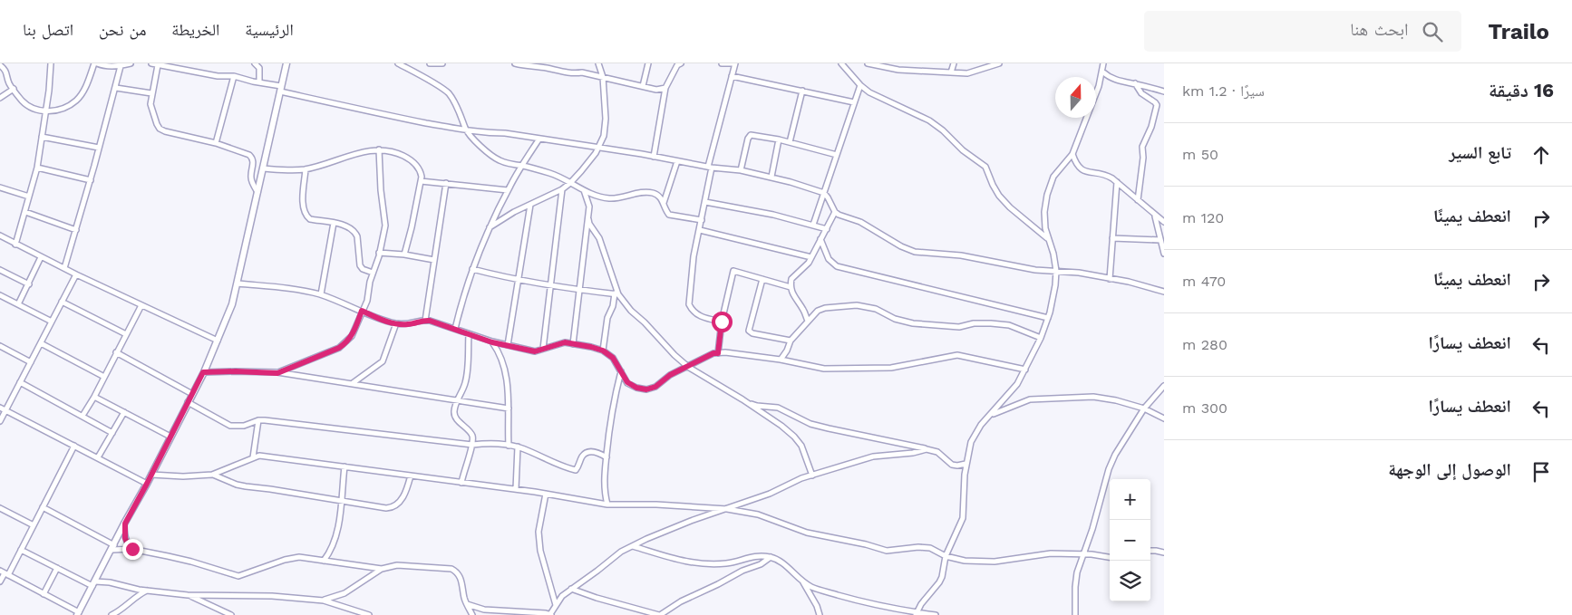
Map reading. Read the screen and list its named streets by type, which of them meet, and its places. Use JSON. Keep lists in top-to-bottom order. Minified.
{"north":"top","page":{"header":"Trailo","search":"ابحث هنا","nav":["الرئيسية","الخريطة","من نحن","اتصل بنا"],"heading":["16 دقيقة","سيرًا · 1.2 km"],"list":[["تابع السير","50 m"],["انعطف يمينًا","120 m"],["انعطف يمينًا","470 m"],["انعطف يسارًا","280 m"],["انعطف يسارًا","300 m"],"الوصول إلى الوجهة"],"map_buttons":["+","−"]}}
